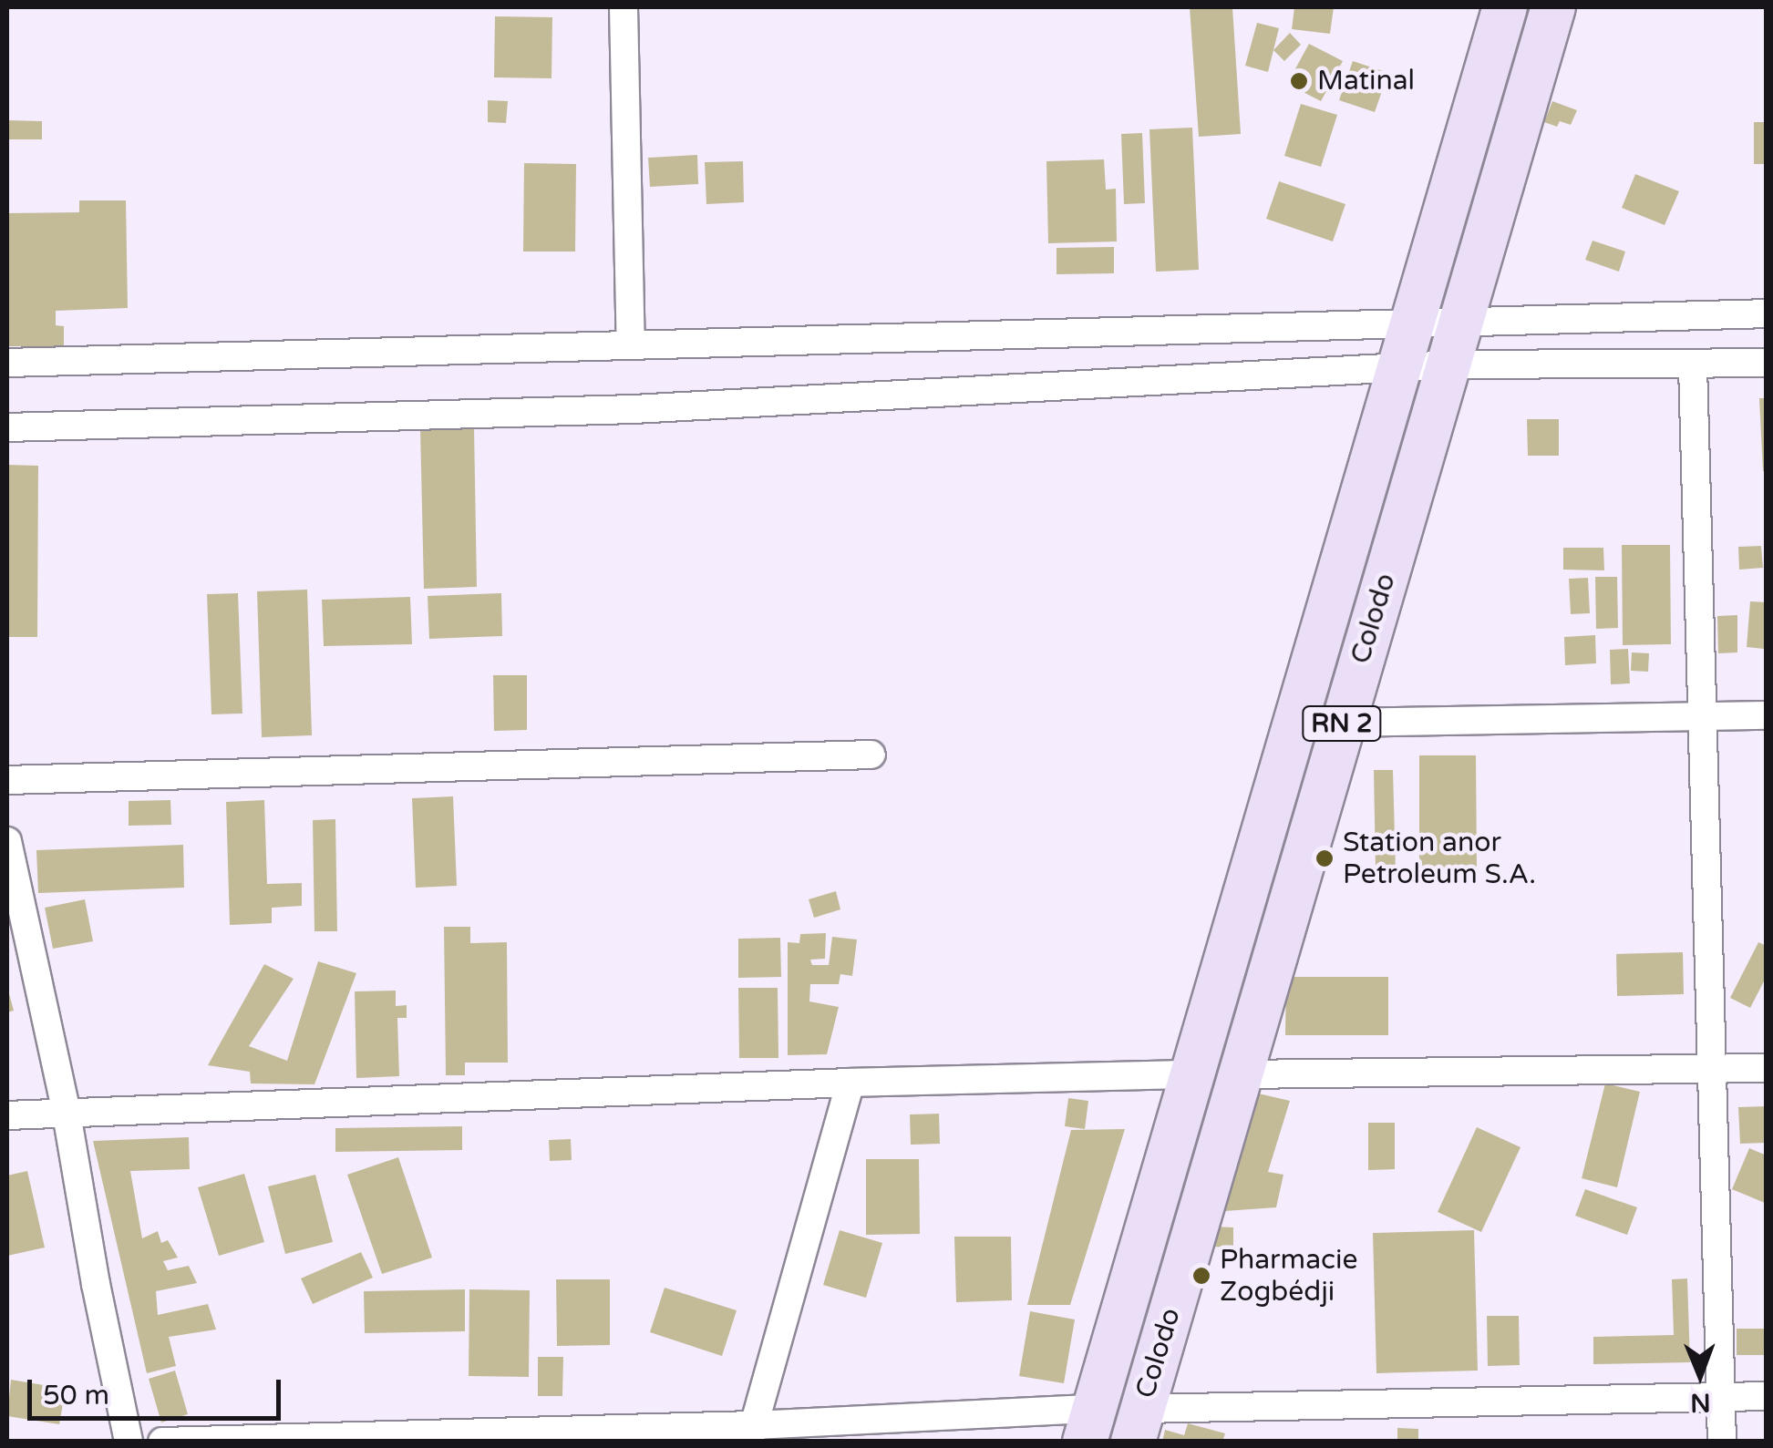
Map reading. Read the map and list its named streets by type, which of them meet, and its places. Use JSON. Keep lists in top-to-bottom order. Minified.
{"streets":{"main road":["Colodo","RN 2"]},"places":["Matinal","Station anor Petroleum S.A.","Pharmacie Zogbédji"],"scale_bar":"50 m","north":"bottom"}
